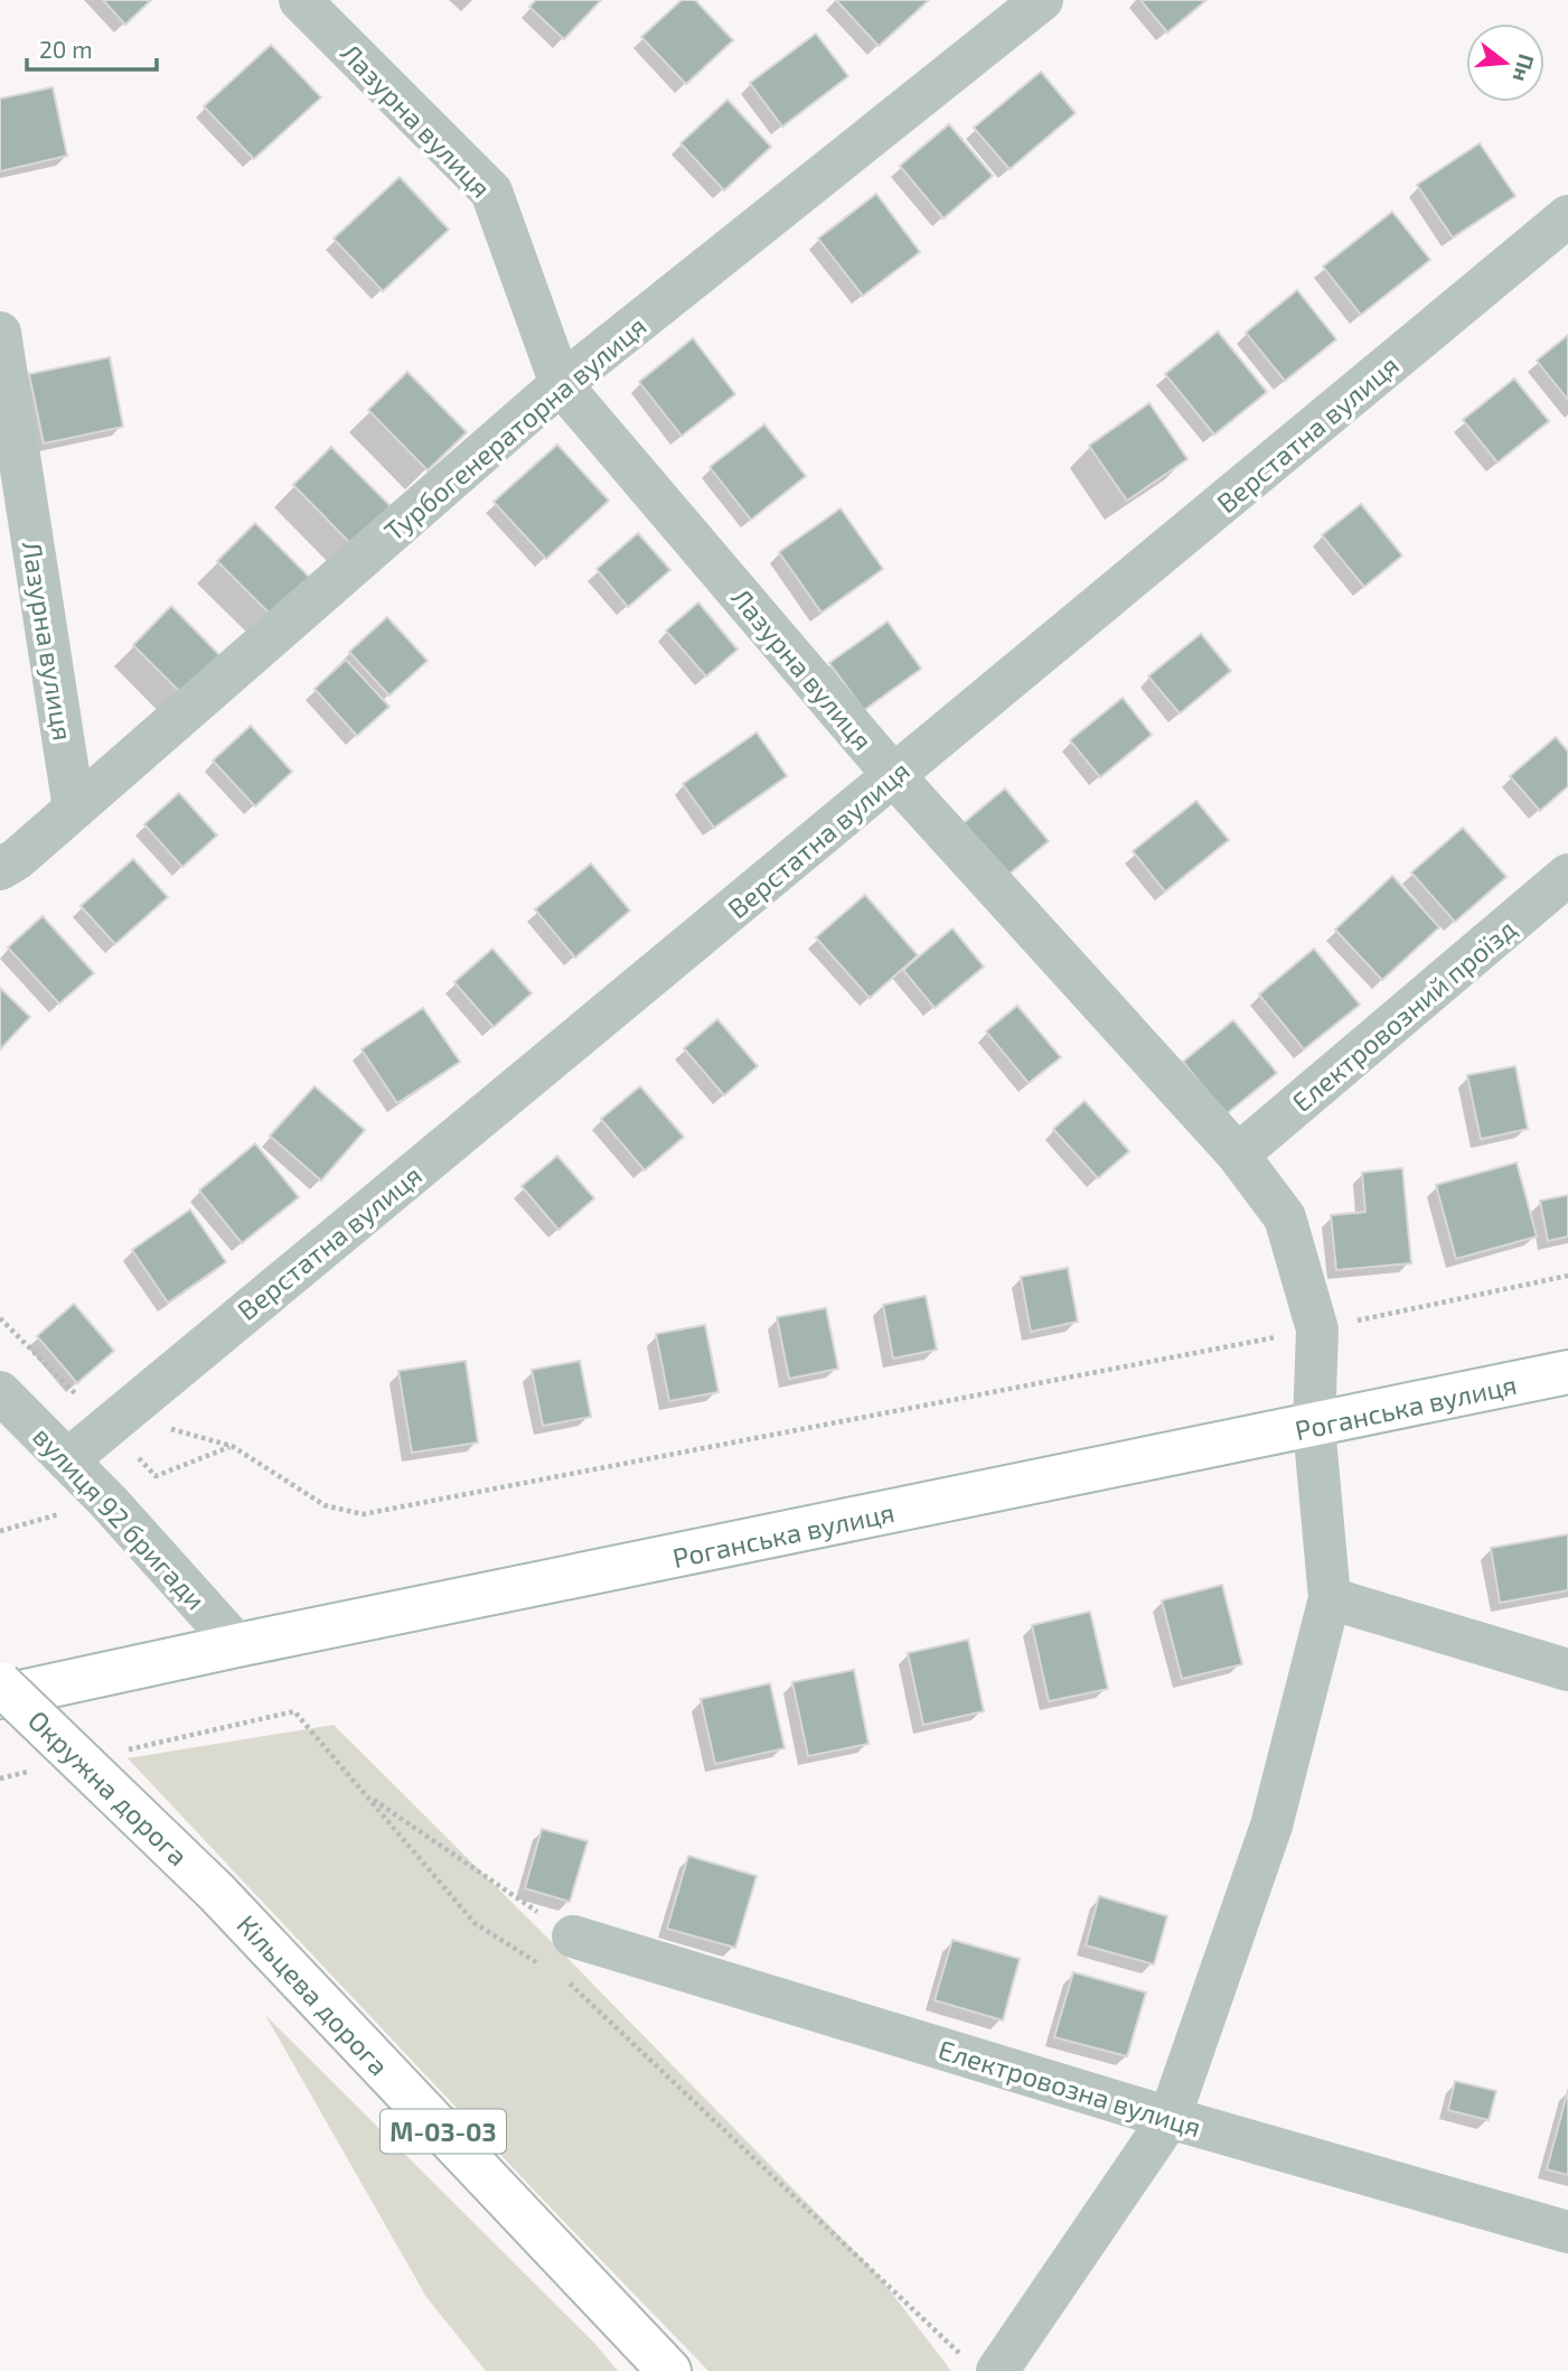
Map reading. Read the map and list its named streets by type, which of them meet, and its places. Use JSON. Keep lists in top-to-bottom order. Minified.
{"streets":{"main road":["Роганська вулиця","Окружна дорога","Кільцева дорога","М-03-03"],"street":["Лазурна вулиця","Турбогенераторна вулиця","Верстатна вулиця","Електровозний проїзд","вулиця 92 бригади","Електровозна вулиця"]},"crossings":[["Лазурна вулиця","Турбогенераторна вулиця"],["Лазурна вулиця","Верстатна вулиця"],["Лазурна вулиця","Електровозний проїзд"],["Лазурна вулиця","Роганська вулиця"],["Лазурна вулиця","Електровозна вулиця"],["Верстатна вулиця","вулиця 92 бригади"],["Роганська вулиця","вулиця 92 бригади"],["Окружна дорога","Кільцева дорога"]],"scale_bar":"20 m","north":"right"}
